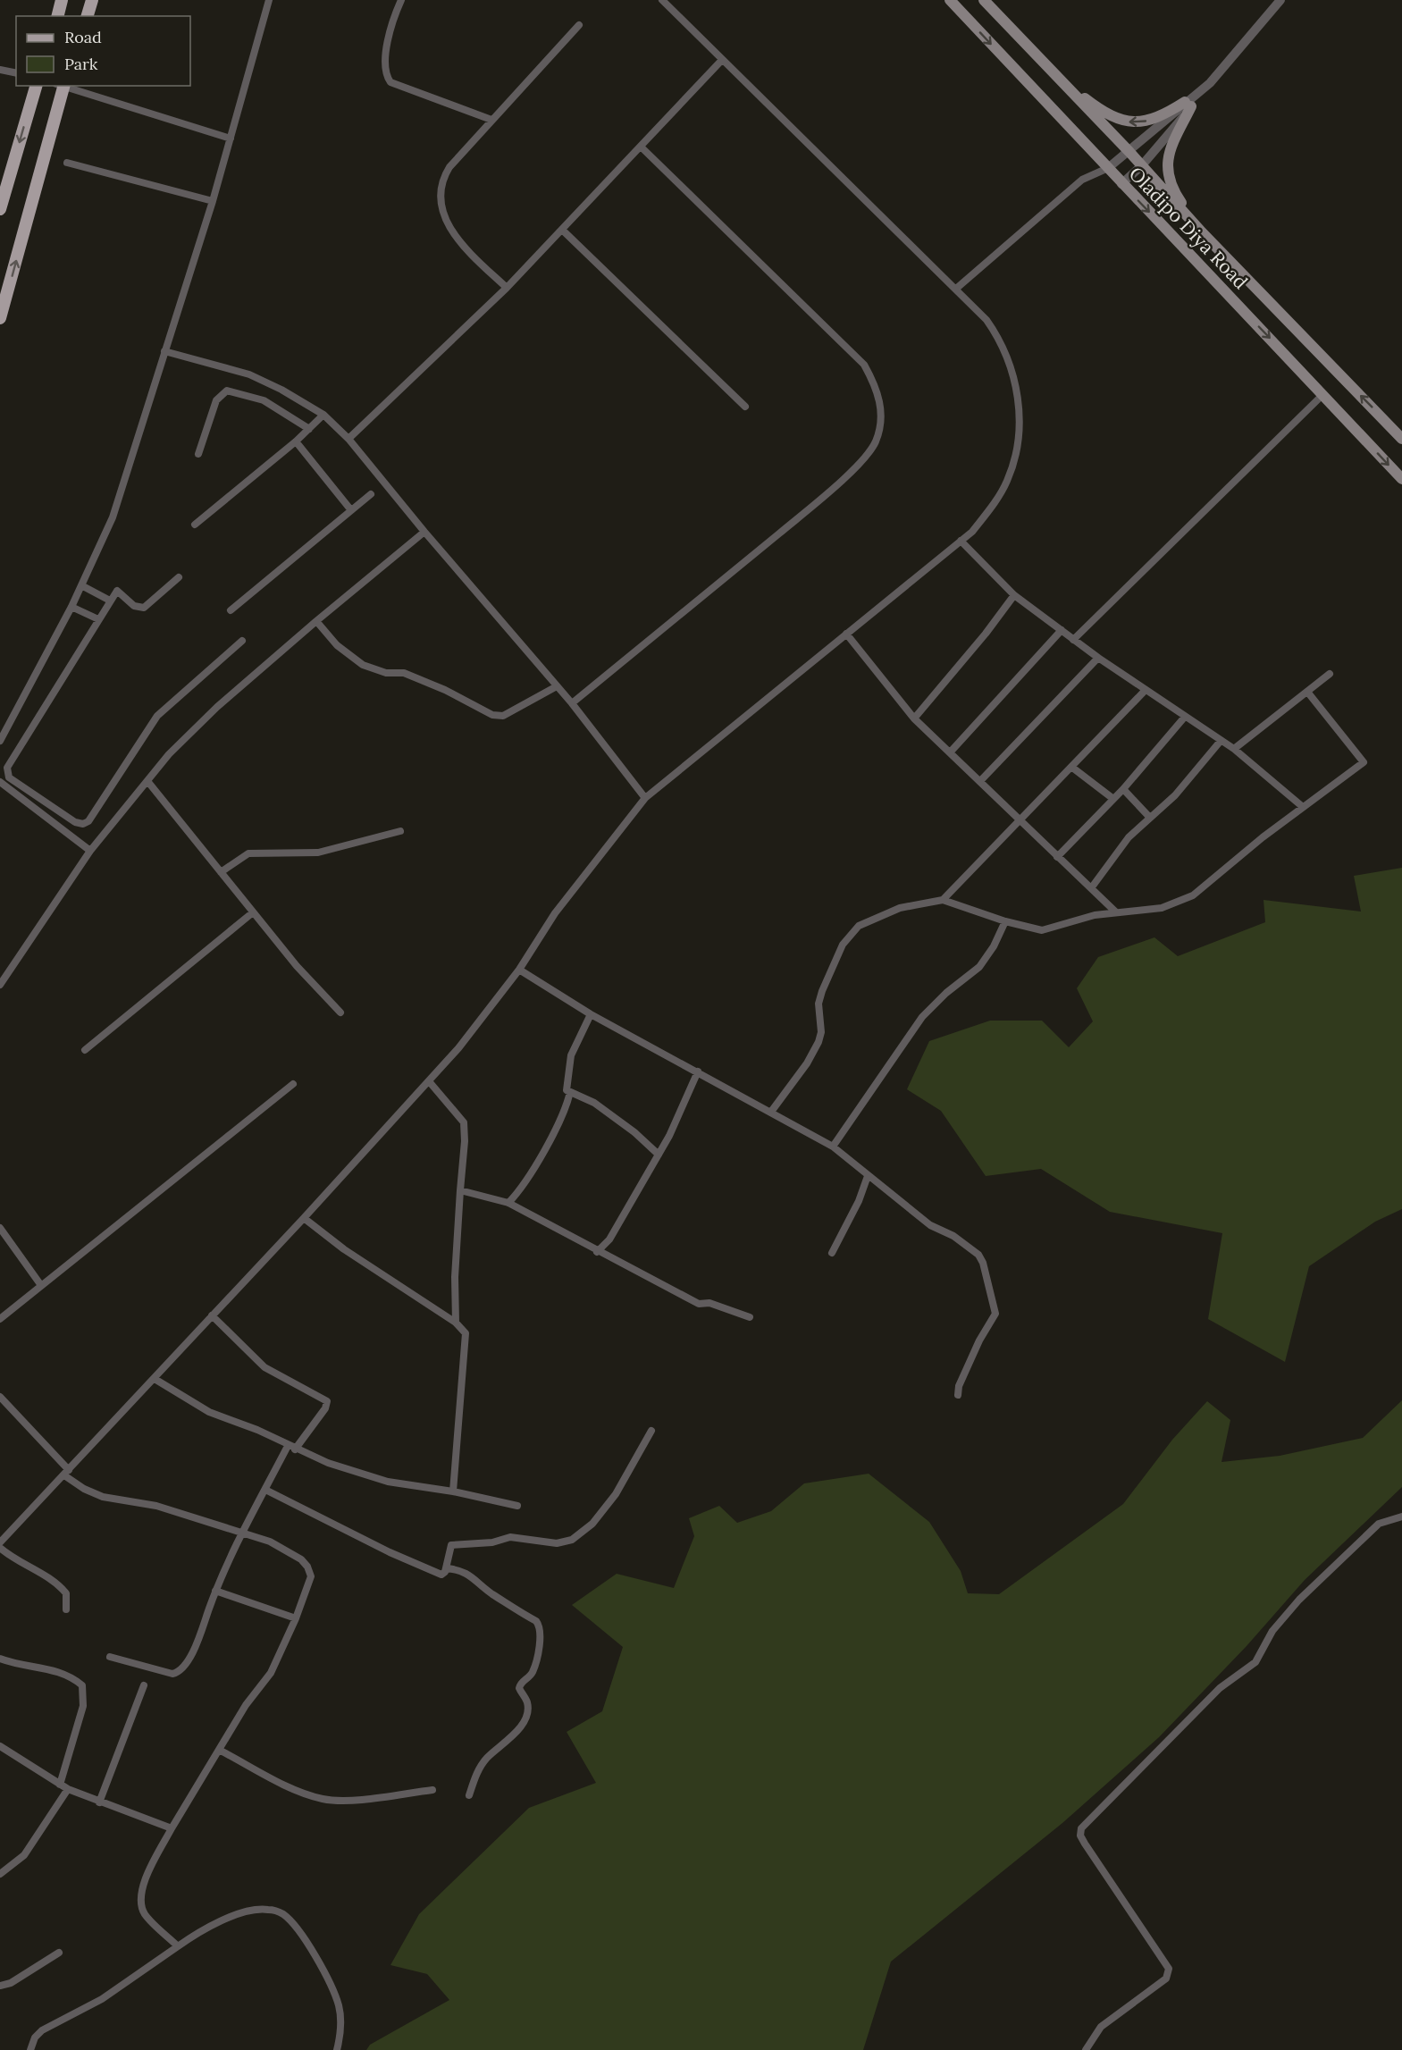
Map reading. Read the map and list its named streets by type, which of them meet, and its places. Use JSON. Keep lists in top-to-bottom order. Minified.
{"streets":{"main road":["Oladipo Diya Road"]},"legend":["Road","Park"]}
